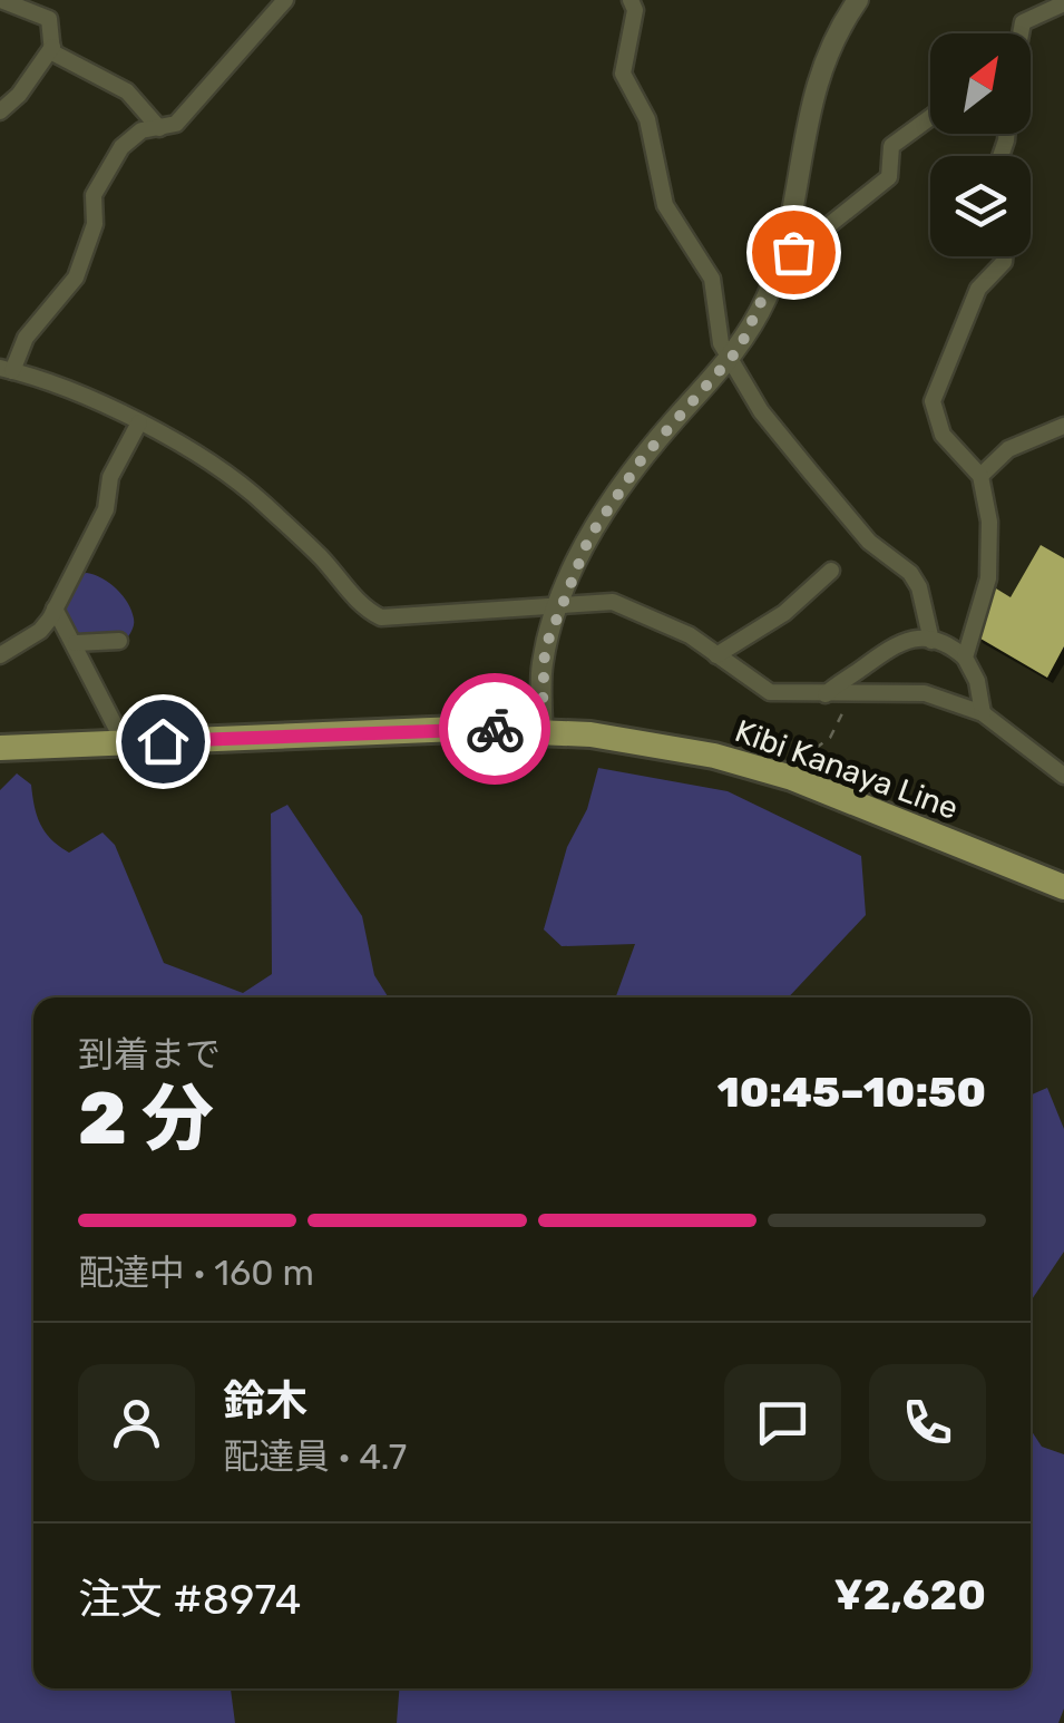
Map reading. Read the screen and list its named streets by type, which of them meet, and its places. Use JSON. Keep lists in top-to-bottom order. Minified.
{"streets":{"main road":["Kibi Kanaya Line"]},"north":"top right","page":{"heading":["2 分","到着まで","10:45–10:50"],"panel":["鈴木","配達員 · 4.7","注文 #8974","¥2,620"],"bar":"配達中 · 160 m"}}
